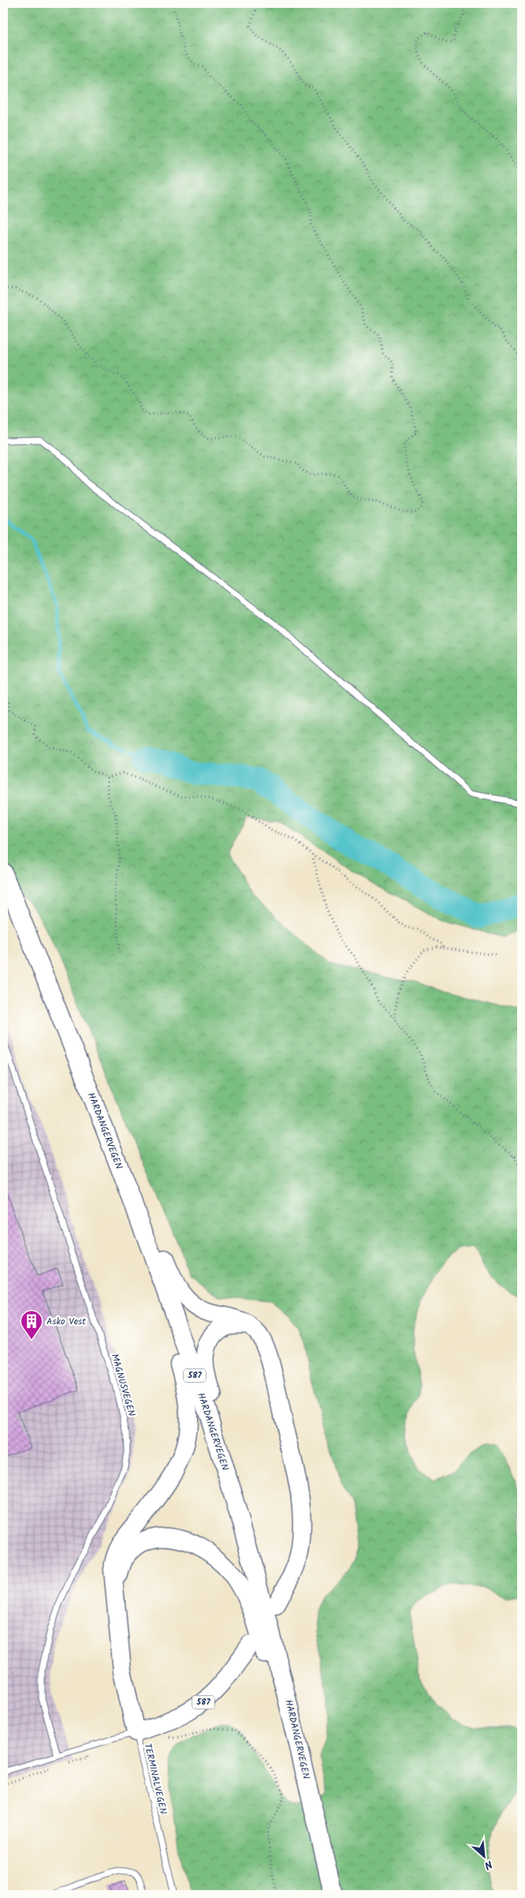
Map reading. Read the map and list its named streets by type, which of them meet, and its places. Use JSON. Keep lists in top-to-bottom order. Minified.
{"streets":{"main road":["HARDANGERVEGEN","587"],"lane":["MAGNUSVEGEN","TERMINALVEGEN"]},"crossings":[["HARDANGERVEGEN","587"],["587","TERMINALVEGEN"],["MAGNUSVEGEN","TERMINALVEGEN"]],"places":{"building":["Asko Vest"]},"north":"bottom right"}
